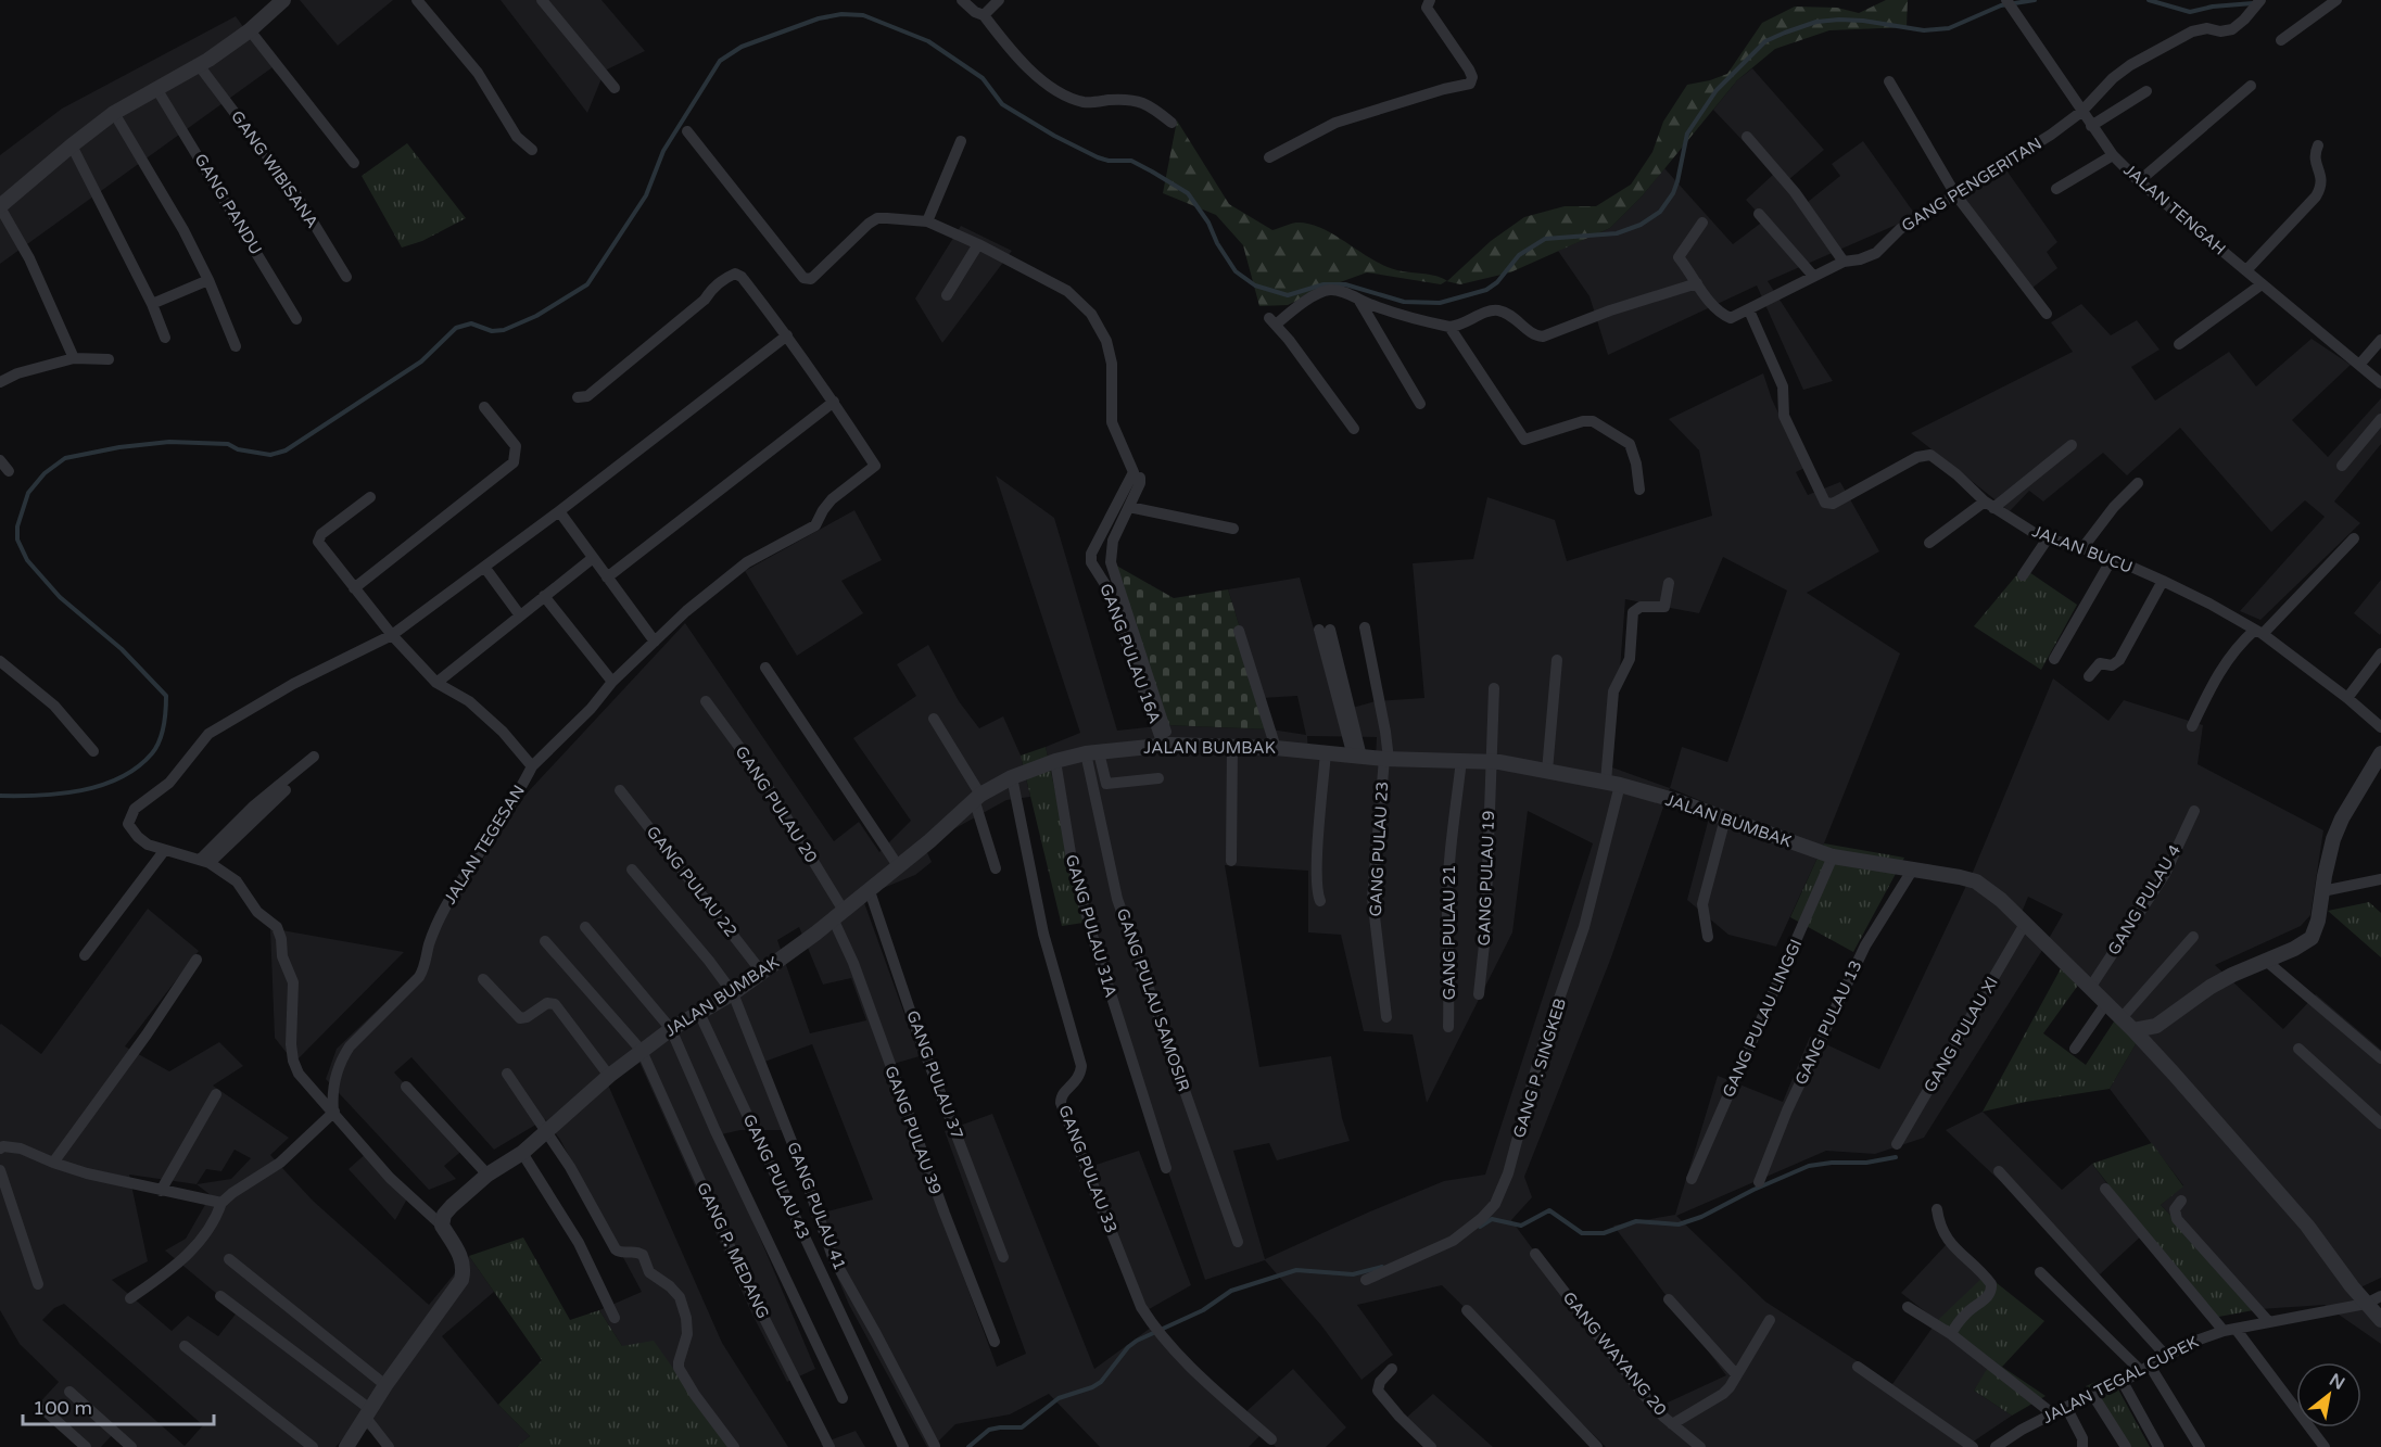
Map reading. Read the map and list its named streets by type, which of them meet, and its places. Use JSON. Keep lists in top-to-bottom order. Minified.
{"streets":{"street":["GANG WIBISANA","GANG PENGERITAN","GANG PANDU","JALAN TENGAH","JALAN BUCU","GANG PULAU 16A","JALAN BUMBAK","GANG PULAU 20","JALAN TEGESAN","GANG PULAU 23","GANG PULAU 19","GANG PULAU 22","GANG PULAU 4","GANG PULAU 31A","GANG PULAU 21","GANG PULAU SAMOSIR","GANG PULAU LINGGI","GANG PULAU 13","GANG PULAU XI","GANG P. SINGKEB","GANG PULAU 37","GANG PULAU 39","GANG PULAU 33","GANG PULAU 43","GANG PULAU 41","GANG P. MEDANG","GANG WAYANG 20","JALAN TEGAL CUPEK"]},"crossings":[["GANG PENGERITAN","JALAN TENGAH"],["GANG PENGERITAN","JALAN BUCU"],["GANG PULAU 16A","JALAN BUMBAK"],["JALAN BUMBAK","GANG PULAU 20"],["JALAN BUMBAK","GANG PULAU 23"],["JALAN BUMBAK","GANG PULAU 19"],["JALAN BUMBAK","GANG PULAU 22"],["JALAN BUMBAK","GANG PULAU 4"],["JALAN BUMBAK","GANG PULAU 31A"],["JALAN BUMBAK","GANG PULAU 21"],["JALAN BUMBAK","GANG PULAU SAMOSIR"],["JALAN BUMBAK","GANG PULAU LINGGI"],["JALAN BUMBAK","GANG PULAU 13"],["JALAN BUMBAK","GANG PULAU XI"],["JALAN BUMBAK","GANG P. SINGKEB"],["JALAN BUMBAK","GANG PULAU 37"],["JALAN BUMBAK","GANG PULAU 39"],["JALAN BUMBAK","GANG PULAU 33"],["JALAN BUMBAK","GANG PULAU 43"],["JALAN BUMBAK","GANG PULAU 41"],["JALAN BUMBAK","GANG P. MEDANG"],["GANG PULAU 20","GANG PULAU 39"]],"scale_bar":"100 m","north":"top right"}
